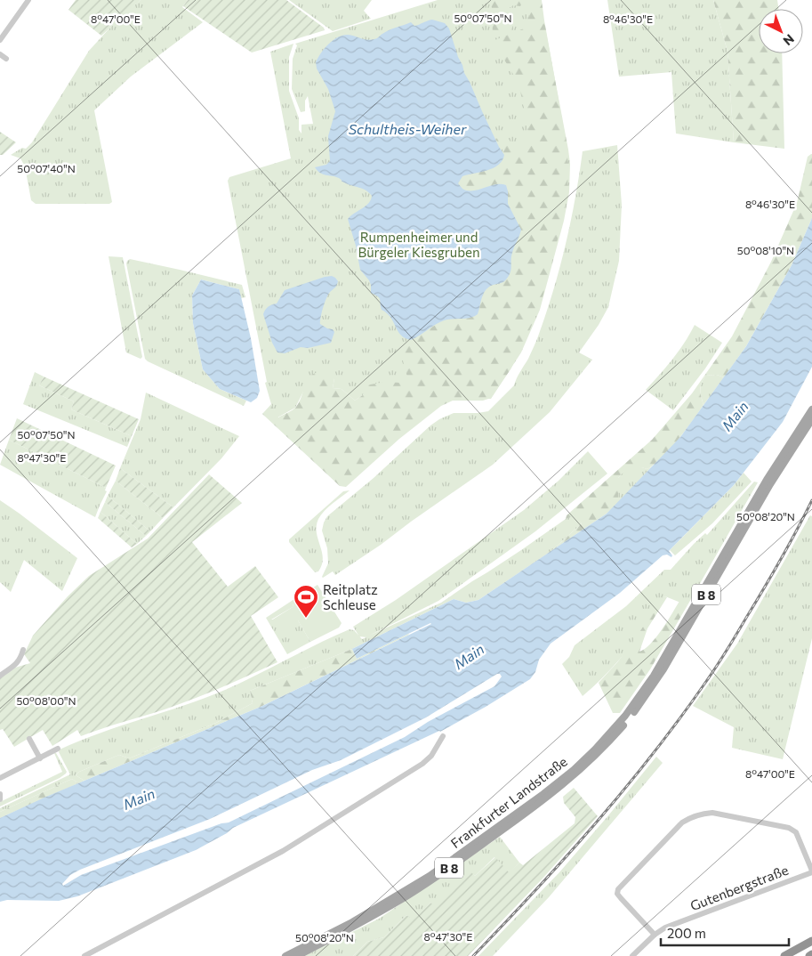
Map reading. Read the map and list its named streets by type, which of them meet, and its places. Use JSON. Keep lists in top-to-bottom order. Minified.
{"streets":{"main road":["B 8","Frankfurter Landstraße"],"street":["Gutenbergstraße"]},"crossings":[["B 8","Frankfurter Landstraße"]],"water":["Schultheis-Weiher","Main"],"parks":["Rumpenheimer und Bürgeler Kiesgruben"],"places":{"sports":["Reitplatz Schleuse"]},"scale_bar":"200 m","north":"bottom right","coordinates":["50°07'50\"N","8°47'00\"E","8°46'30\"E","50°07'40\"N","50°08'10\"N","8°47'30\"E","50°08'20\"N","50°08'00\"N"]}
